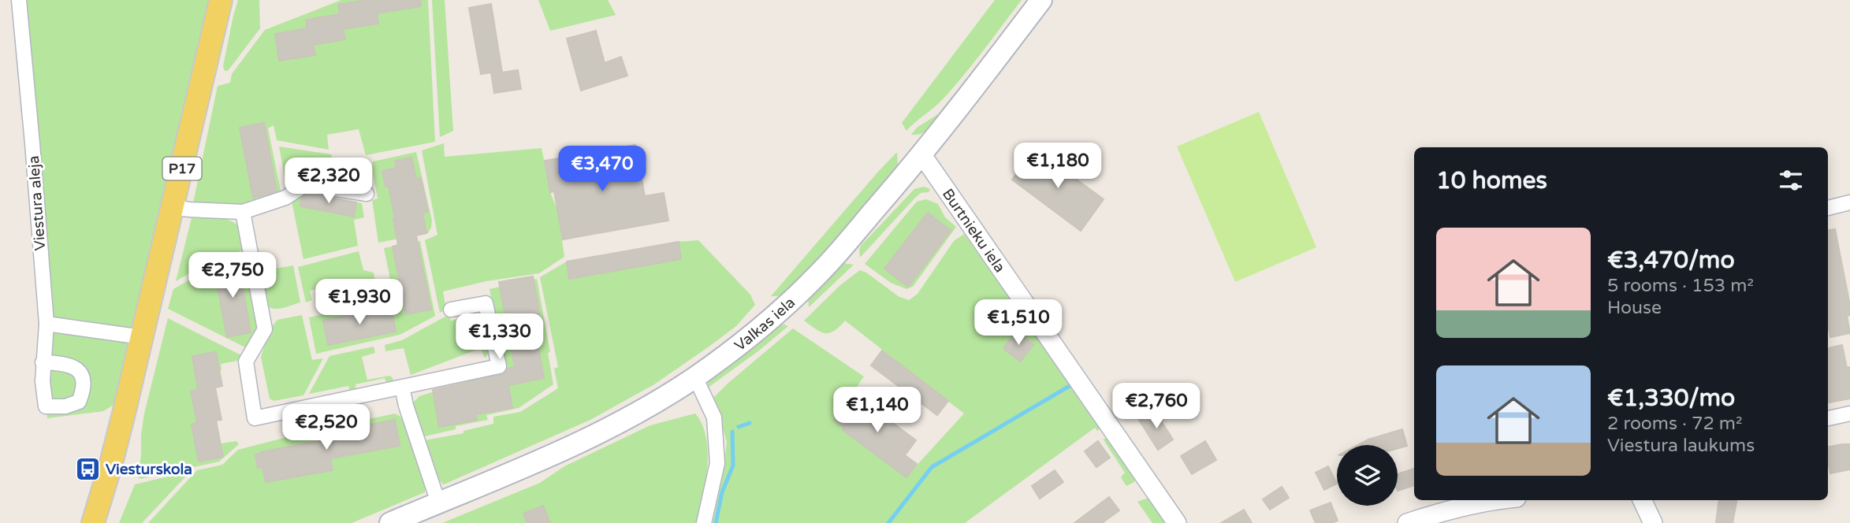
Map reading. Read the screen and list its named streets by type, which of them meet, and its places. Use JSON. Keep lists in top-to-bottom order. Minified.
{"streets":{"main road":["P17","Valkas iela"],"street":["Viestura aleja","Burtnieku iela"]},"crossings":[["Burtnieku iela","Valkas iela"]],"places":{"bus stop":["Viesturskola"]},"page":{"price":["€1,180","€3,470","€2,320","€2,750","€1,930","€1,510","€1,330","€2,760","€1,140","€2,520"],"heading":"10 homes","list":[{"name":"€3,470/mo","note":"5 rooms · 153 m² · House"},{"name":"€1,330/mo","note":"2 rooms · 72 m² · Viestura laukums"}]}}
